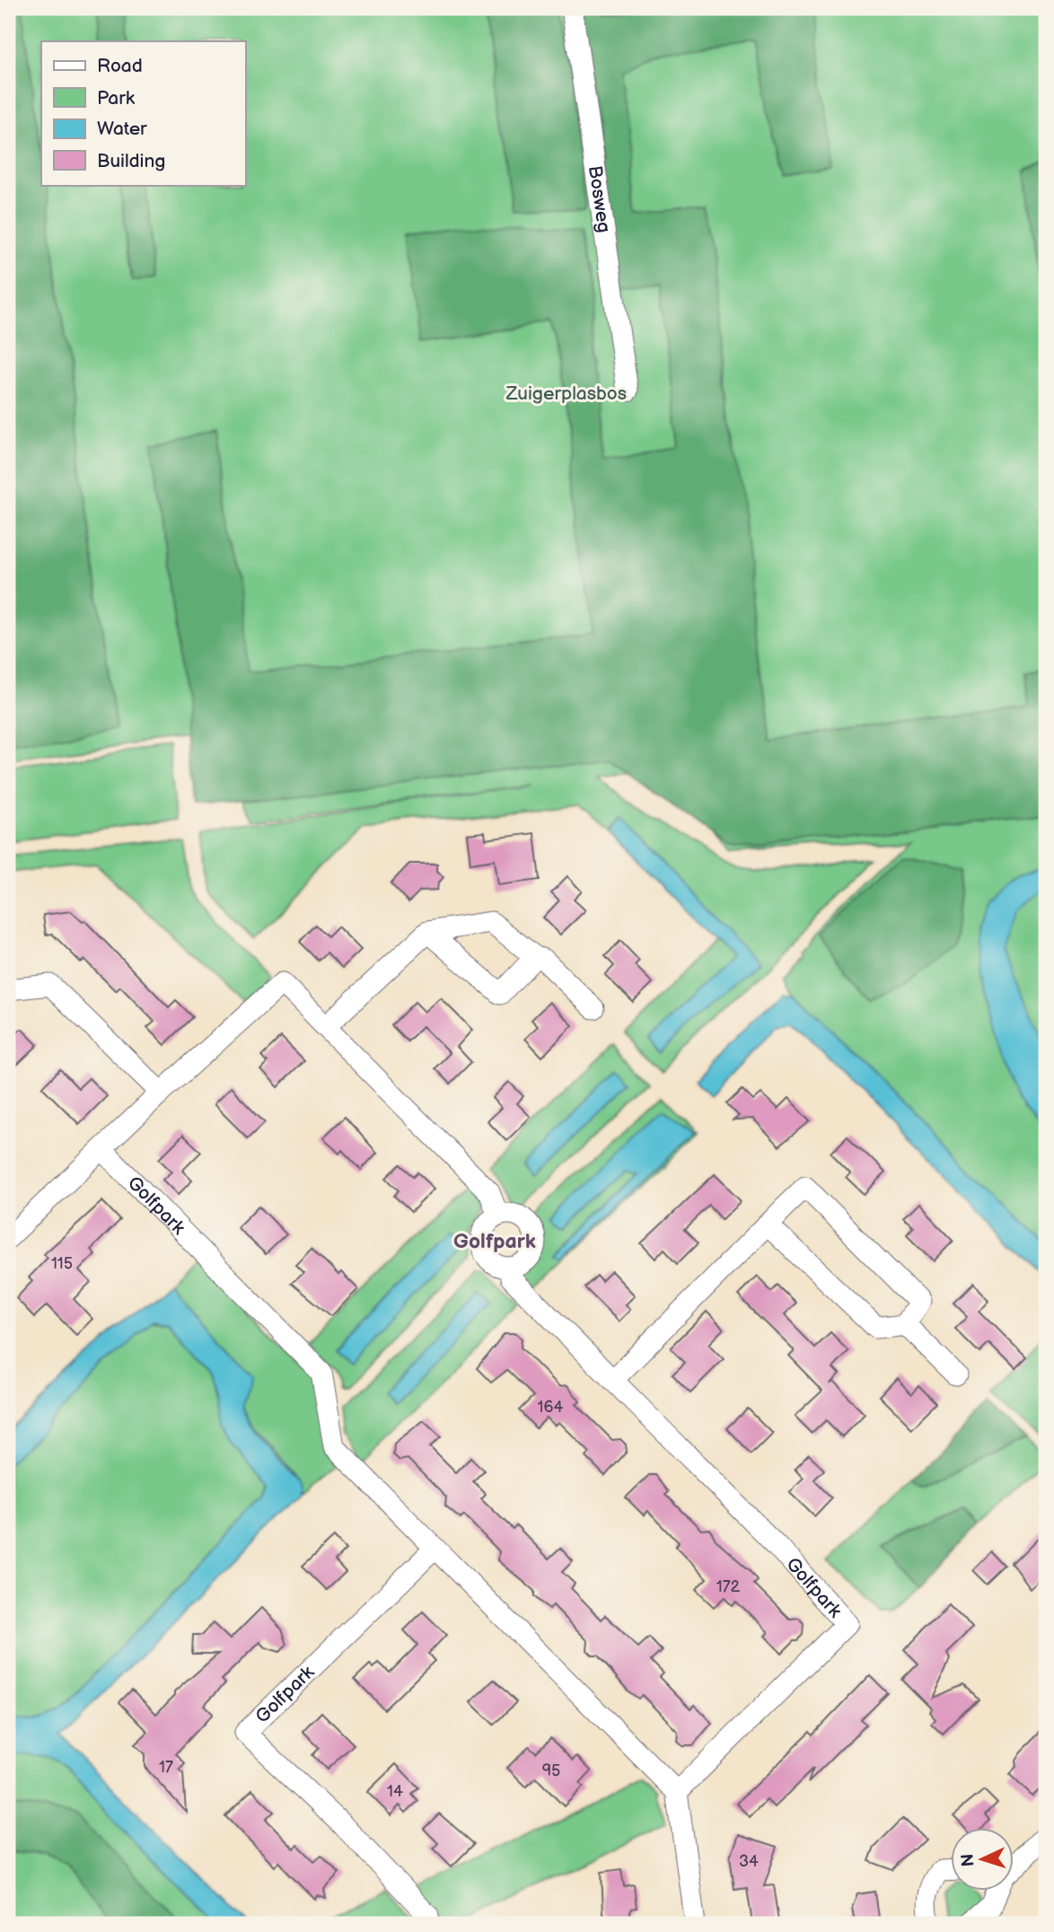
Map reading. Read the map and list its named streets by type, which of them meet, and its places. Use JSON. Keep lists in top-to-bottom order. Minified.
{"streets":{"street":["Bosweg","Golfpark"]},"districts":["Golfpark"],"parks":["Zuigerplasbos"],"house_numbers":["115","164","172","17","95","14","34"],"legend":["Road","Park","Water","Building"],"north":"left"}
